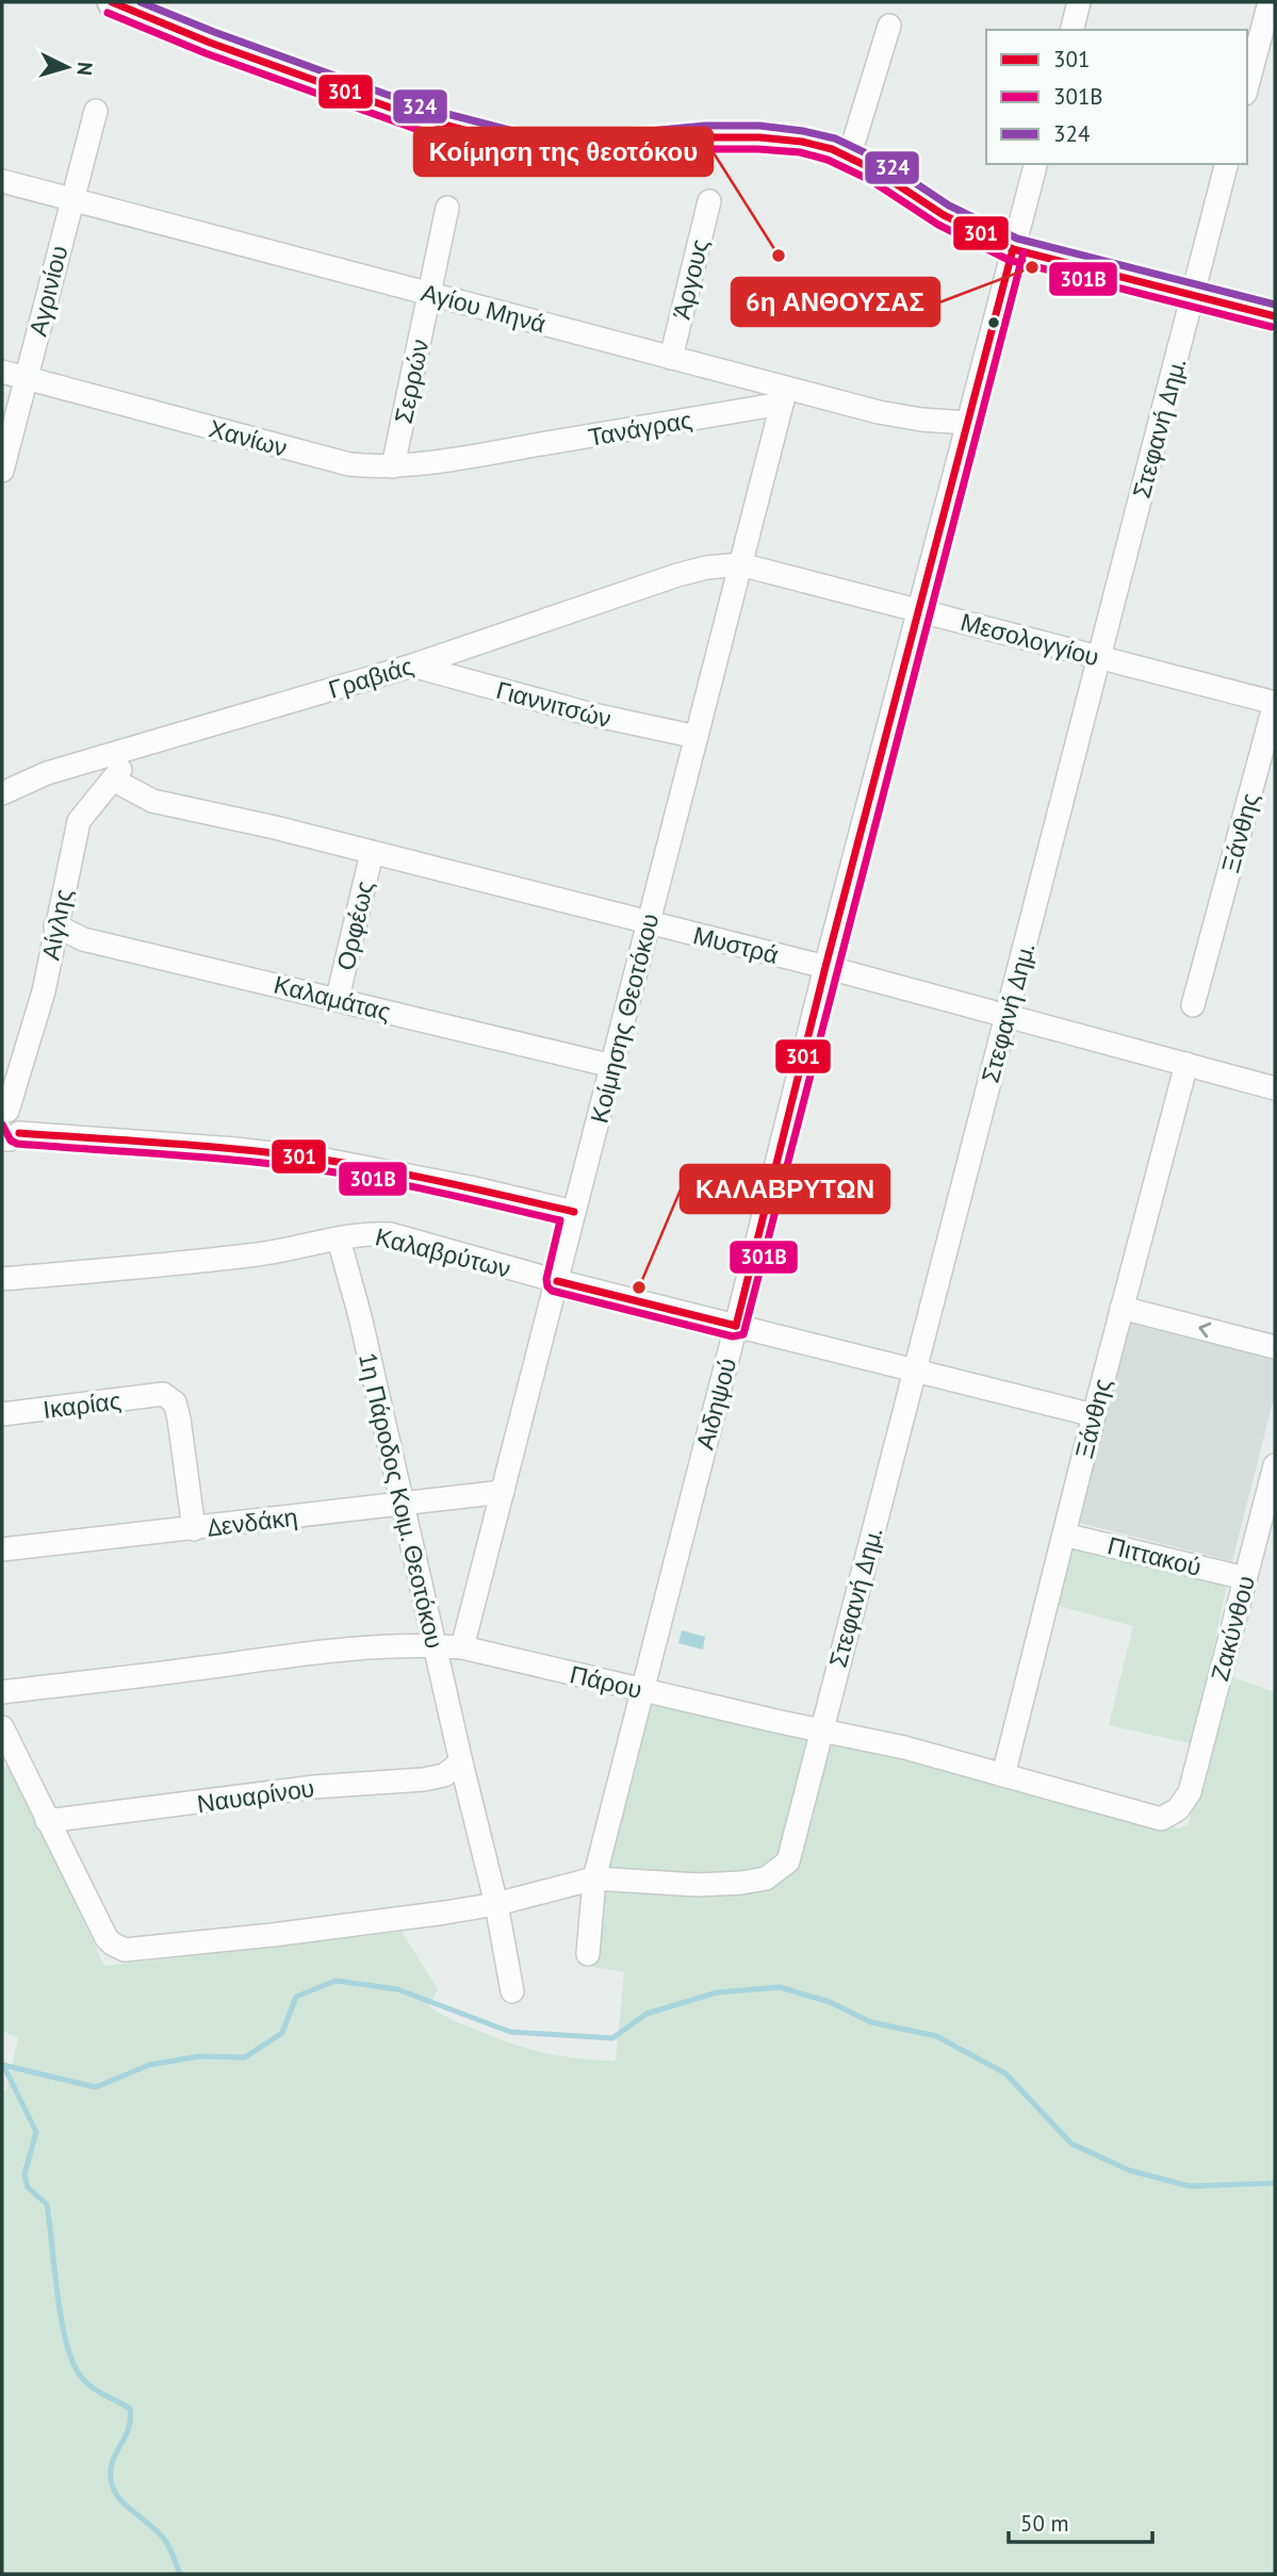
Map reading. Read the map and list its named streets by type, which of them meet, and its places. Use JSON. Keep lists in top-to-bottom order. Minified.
{"streets":{"street":["Άργους","Αγρινίου","Αγίου Μηνά","Σερρών","Τανάγρας","Στεφανή Δημ.","Χανίων","Μεσολογγίου","Γραβιάς","Γιαννιτσών","Ξάνθης","Αίγλης","Ορφέως","Μυστρά","Καλαμάτας","Κοίμησης Θεοτόκου","Καλαβρύτων","Αιδηψού","Ικαρίας","1η Πάροδος Κοιμ. Θεοτόκου","Δενδάκη","Πιττακού","Ζακύνθου","Πάρου","Ναυαρίνου"]},"crossings":[["Άργους","Αγίου Μηνά"],["Αγρινίου","Αγίου Μηνά"],["Αγρινίου","Χανίων"],["Αγίου Μηνά","Σερρών"],["Αγίου Μηνά","Τανάγρας"],["Αγίου Μηνά","Κοίμησης Θεοτόκου"],["Αγίου Μηνά","Αιδηψού"],["Σερρών","Χανίων"],["Τανάγρας","Χανίων"],["Τανάγρας","Κοίμησης Θεοτόκου"],["Στεφανή Δημ.","Μεσολογγίου"],["Στεφανή Δημ.","Μυστρά"],["Στεφανή Δημ.","Καλαβρύτων"],["Στεφανή Δημ.","Αιδηψού"],["Στεφανή Δημ.","1η Πάροδος Κοιμ. Θεοτόκου"],["Στεφανή Δημ.","Πάρου"],["Στεφανή Δημ.","Ναυαρίνου"],["Μεσολογγίου","Γραβιάς"],["Μεσολογγίου","Ξάνθης"],["Μεσολογγίου","Κοίμησης Θεοτόκου"],["Μεσολογγίου","Αιδηψού"],["Γραβιάς","Γιαννιτσών"],["Γραβιάς","Αίγλης"],["Γραβιάς","Κοίμησης Θεοτόκου"],["Γιαννιτσών","Κοίμησης Θεοτόκου"],["Ξάνθης","Μυστρά"],["Ξάνθης","Καλαβρύτων"],["Ξάνθης","Πιττακού"],["Ξάνθης","Πάρου"],["Αίγλης","Μυστρά"],["Αίγλης","Καλαμάτας"],["Ορφέως","Μυστρά"],["Ορφέως","Καλαμάτας"],["Μυστρά","Κοίμησης Θεοτόκου"],["Μυστρά","Αιδηψού"],["Καλαμάτας","Κοίμησης Θεοτόκου"],["Κοίμησης Θεοτόκου","Καλαβρύτων"],["Κοίμησης Θεοτόκου","Δενδάκη"],["Κοίμησης Θεοτόκου","Πάρου"],["Καλαβρύτων","Αιδηψού"],["Καλαβρύτων","1η Πάροδος Κοιμ. Θεοτόκου"],["Αιδηψού","Πάρου"],["Ικαρίας","Δενδάκη"],["1η Πάροδος Κοιμ. Θεοτόκου","Δενδάκη"],["1η Πάροδος Κοιμ. Θεοτόκου","Πάρου"],["1η Πάροδος Κοιμ. Θεοτόκου","Ναυαρίνου"],["Πιττακού","Ζακύνθου"],["Ζακύνθου","Πάρου"]],"places":["Κοίμηση της θεοτόκου","6η ΑΝΘΟΥΣΑΣ","ΚΑΛΑΒΡΥΤΩΝ"],"lines":["transit line 301","transit line 324","transit line 301B"],"legend":["301","301B","324"],"scale_bar":"50 m","north":"right"}
